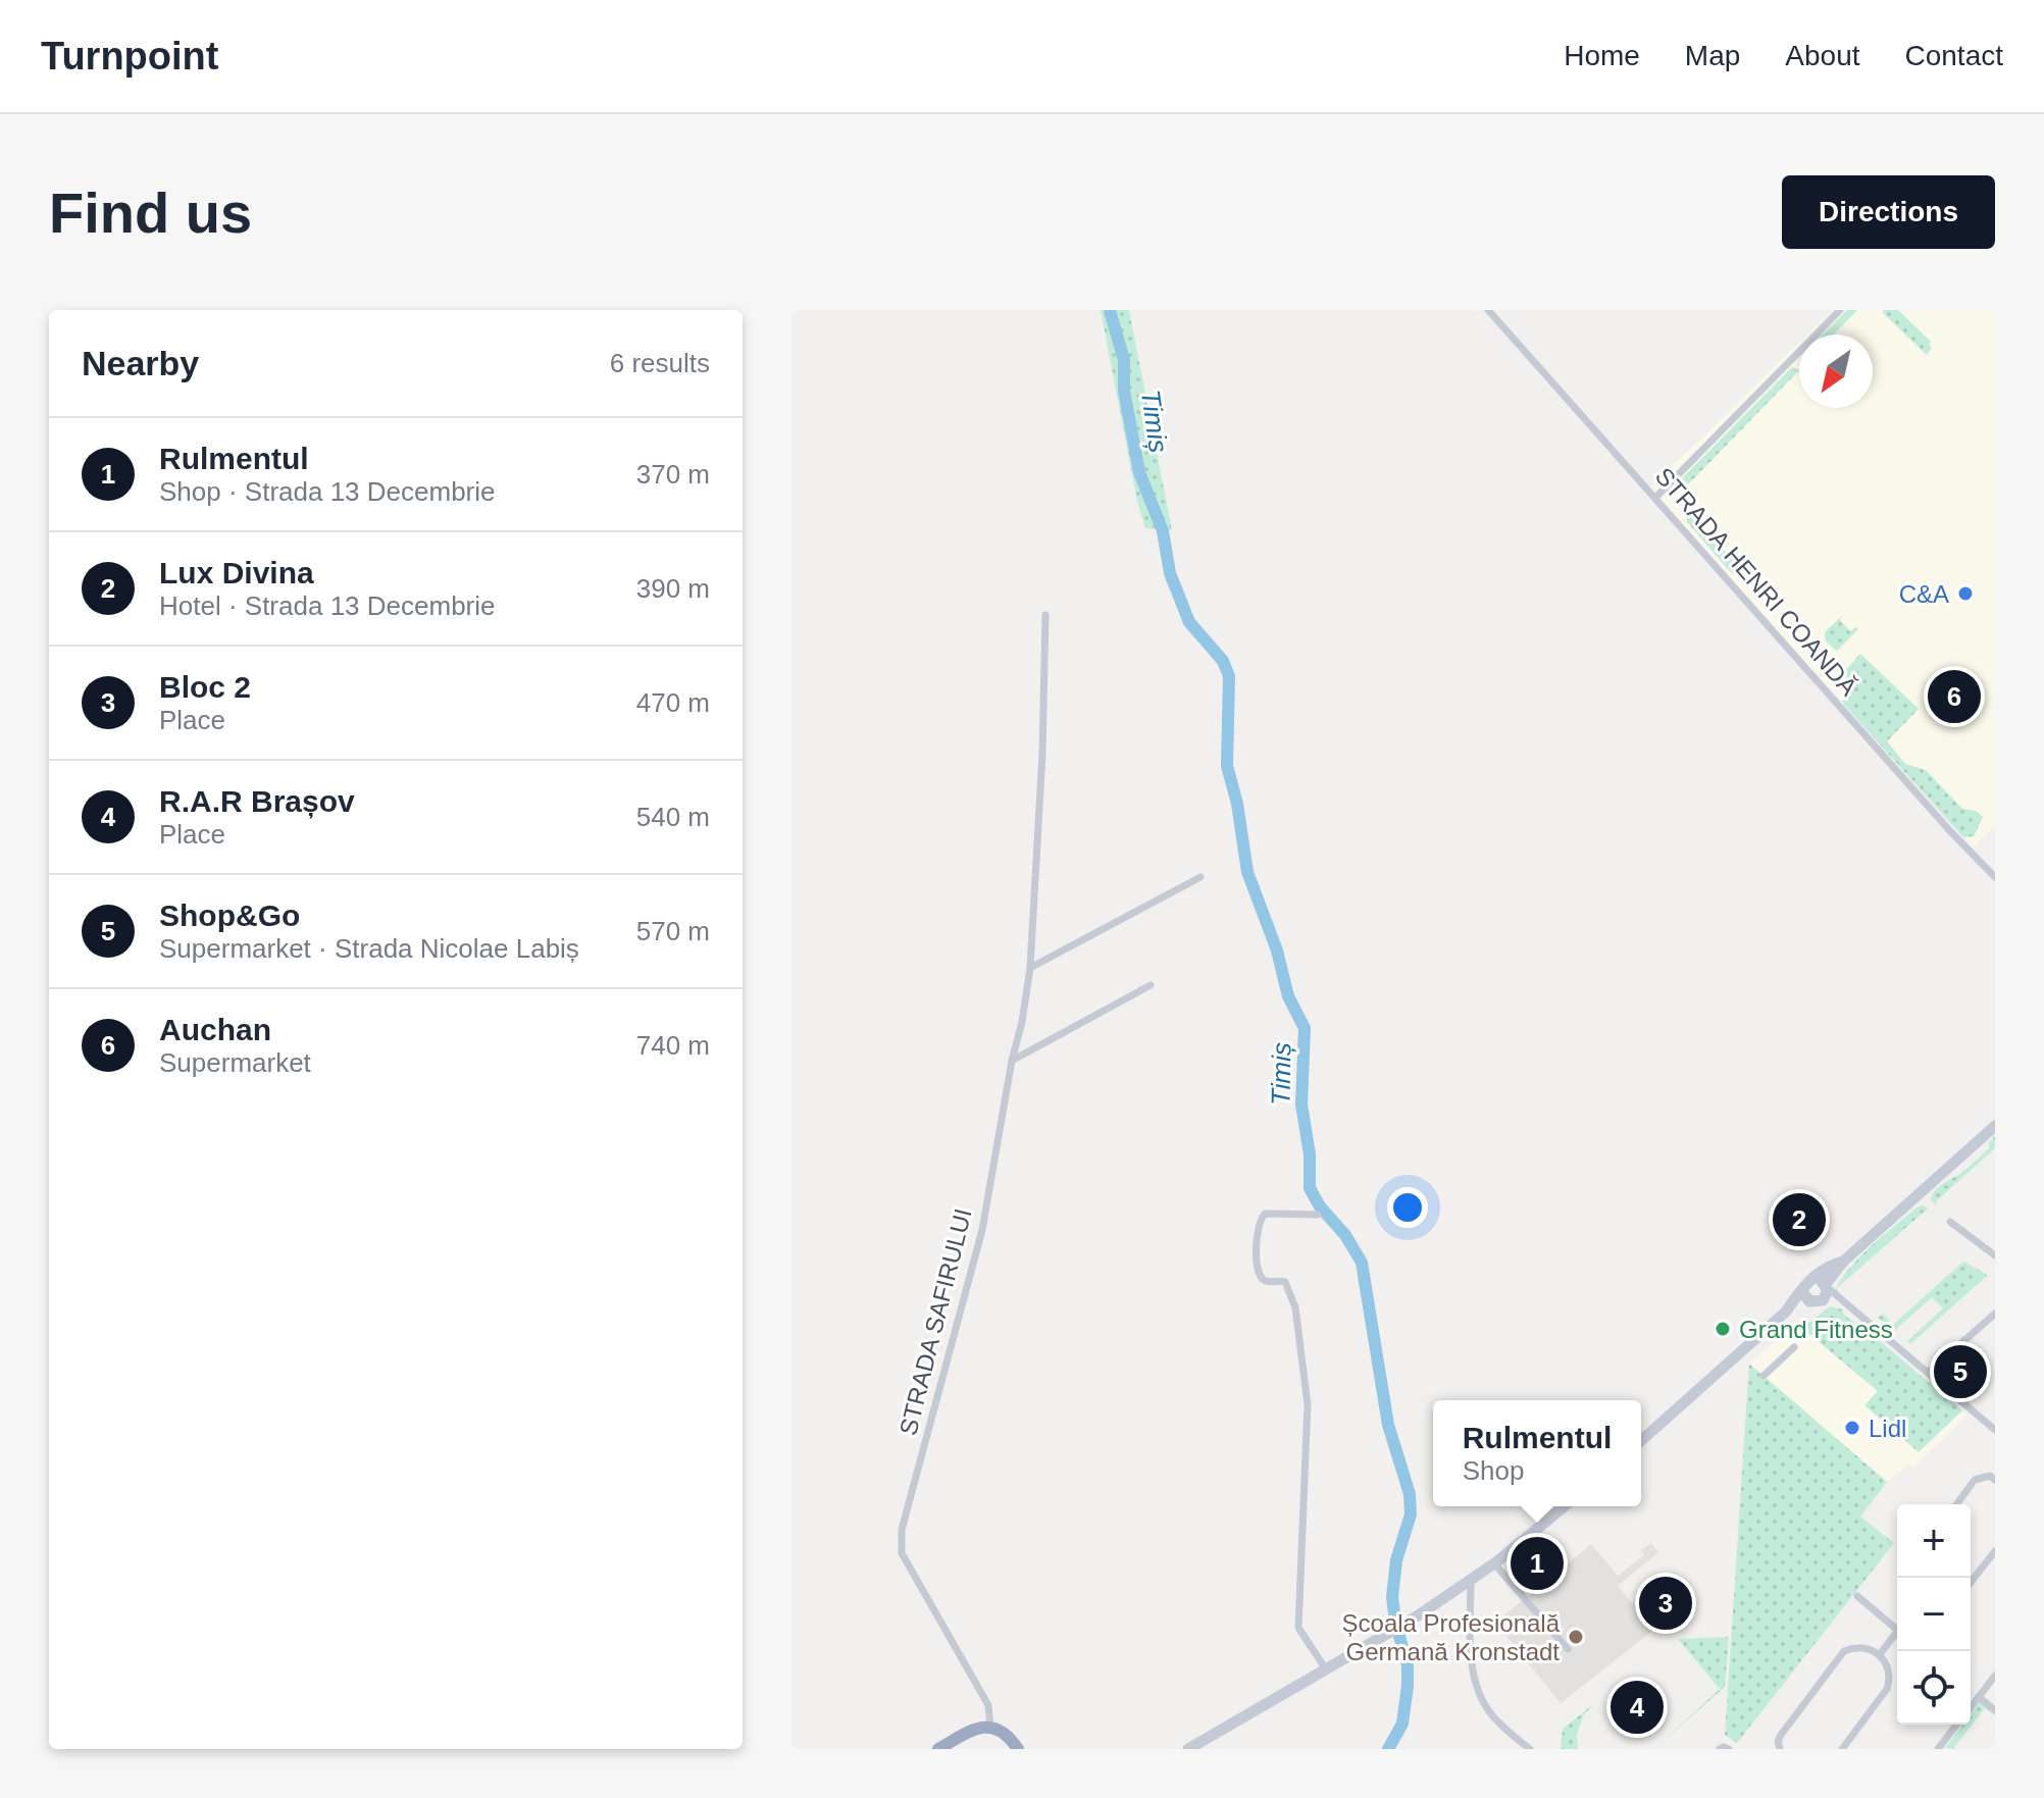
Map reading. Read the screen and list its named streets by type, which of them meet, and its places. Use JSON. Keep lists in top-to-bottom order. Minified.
{"streets":{"street":["STRADA HENRI COANDĂ","STRADA SAFIRULUI"]},"water":["Timiș"],"places":["C&A","Grand Fitness","Lidl","Școala Profesională Germană Kronstadt"],"north":"bottom left","page":{"header":"Turnpoint","nav":["Home","Map","About","Contact"],"buttons":"Directions","title":"Find us","heading":["Nearby","6 results"],"list":[{"mark":"1","name":"Rulmentul","note":"Shop · Strada 13 Decembrie","value":"370 m"},{"mark":"2","name":"Lux Divina","note":"Hotel · Strada 13 Decembrie","value":"390 m"},{"mark":"3","name":"Bloc 2","note":"Place","value":"470 m"},{"mark":"4","name":"R.A.R Brașov","note":"Place","value":"540 m"},{"mark":"5","name":"Shop&Go","note":"Supermarket · Strada Nicolae Labiș","value":"570 m"},{"mark":"6","name":"Auchan","note":"Supermarket","value":"740 m"}],"pins":["6","2","5","1","3","4"],"popup":["Rulmentul","Shop"],"map_buttons":["+","−"]}}
